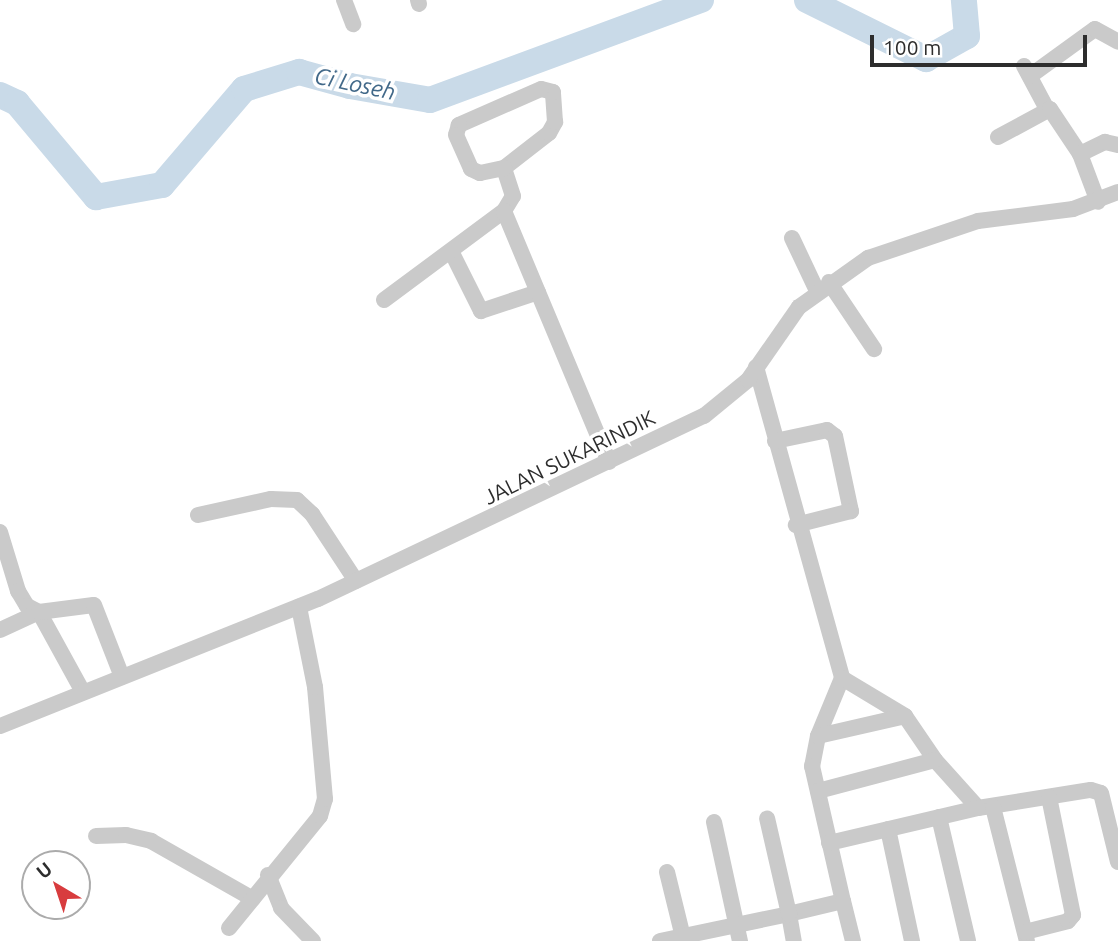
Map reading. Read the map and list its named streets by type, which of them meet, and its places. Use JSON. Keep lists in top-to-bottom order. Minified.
{"streets":{"street":["JALAN SUKARINDIK"]},"water":["Ci Loseh"],"scale_bar":"100 m","north":"top left"}
